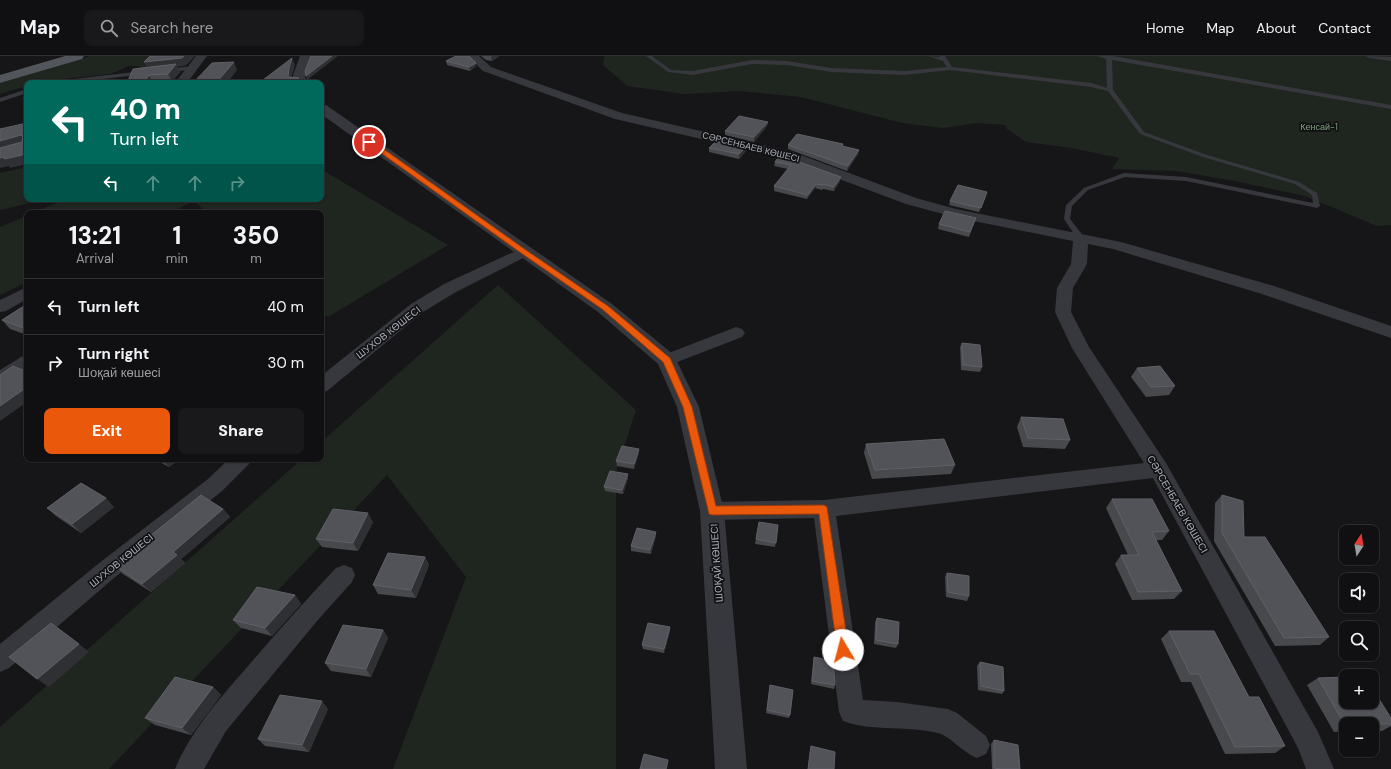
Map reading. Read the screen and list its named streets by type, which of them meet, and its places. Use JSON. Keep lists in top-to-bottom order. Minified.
{"streets":{"street":["СӘРСЕНБАЕВ КӨШЕСІ","ШУХОВ КӨШЕСІ","ШОҚАЙ КӨШЕСІ"]},"crossings":[["ШУХОВ КӨШЕСІ","ШОҚАЙ КӨШЕСІ"]],"parks":["Кенсай-1"],"north":"top","page":{"header":"Map","search":"Search here","nav":["Home","Map","About","Contact"],"turn":["40 m","Turn left"],"eta":["13:21","Arrival","1","min","350","m"],"list":[{"name":"Turn left","value":"40 m"},{"name":"Turn right","note":"Шоқай көшесі","value":"30 m"}],"buttons":["Exit","Share"],"map_buttons":["+","−"]}}
